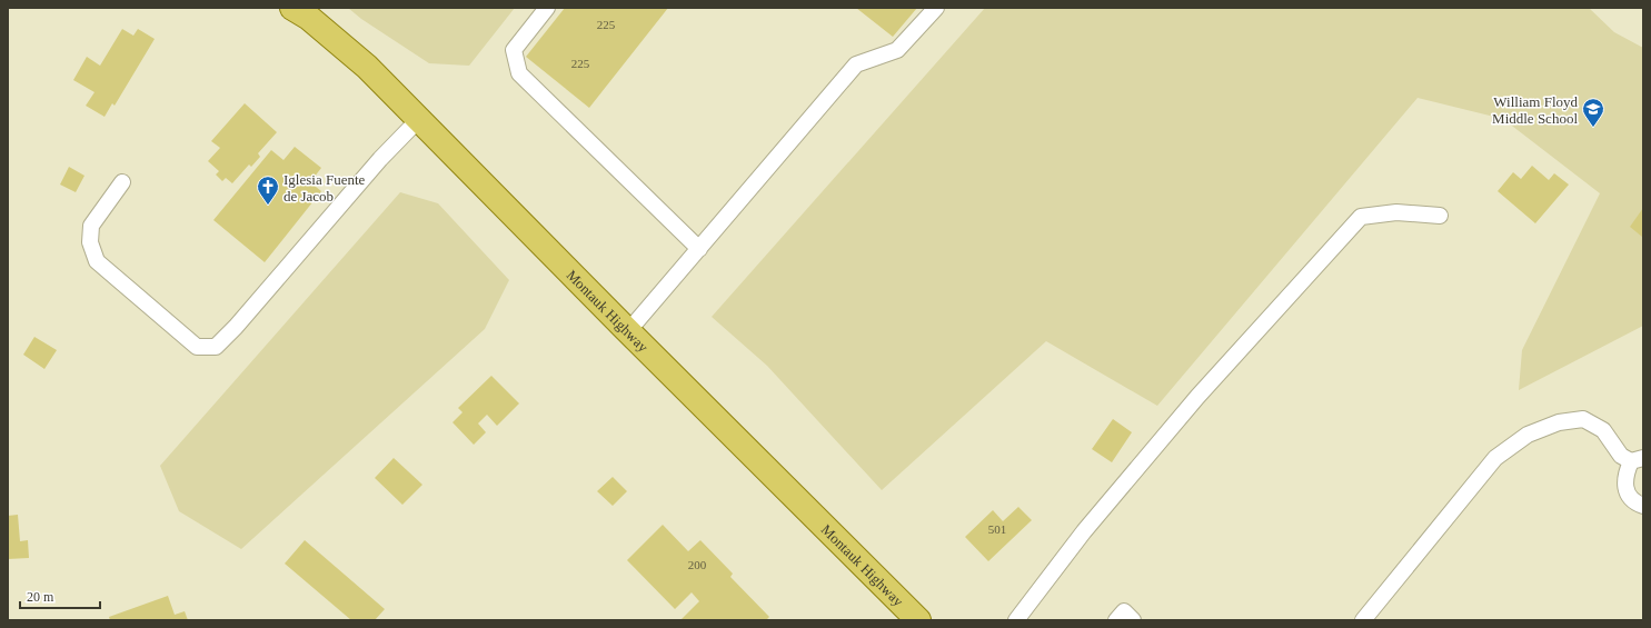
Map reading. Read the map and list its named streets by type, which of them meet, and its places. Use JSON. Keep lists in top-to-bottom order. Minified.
{"streets":{"main road":["Montauk Highway"]},"places":{"school or university":["William Floyd Middle School"],"church":["Iglesia Fuente de Jacob"]},"house_numbers":["225","225","501","200"],"scale_bar":"20 m"}
